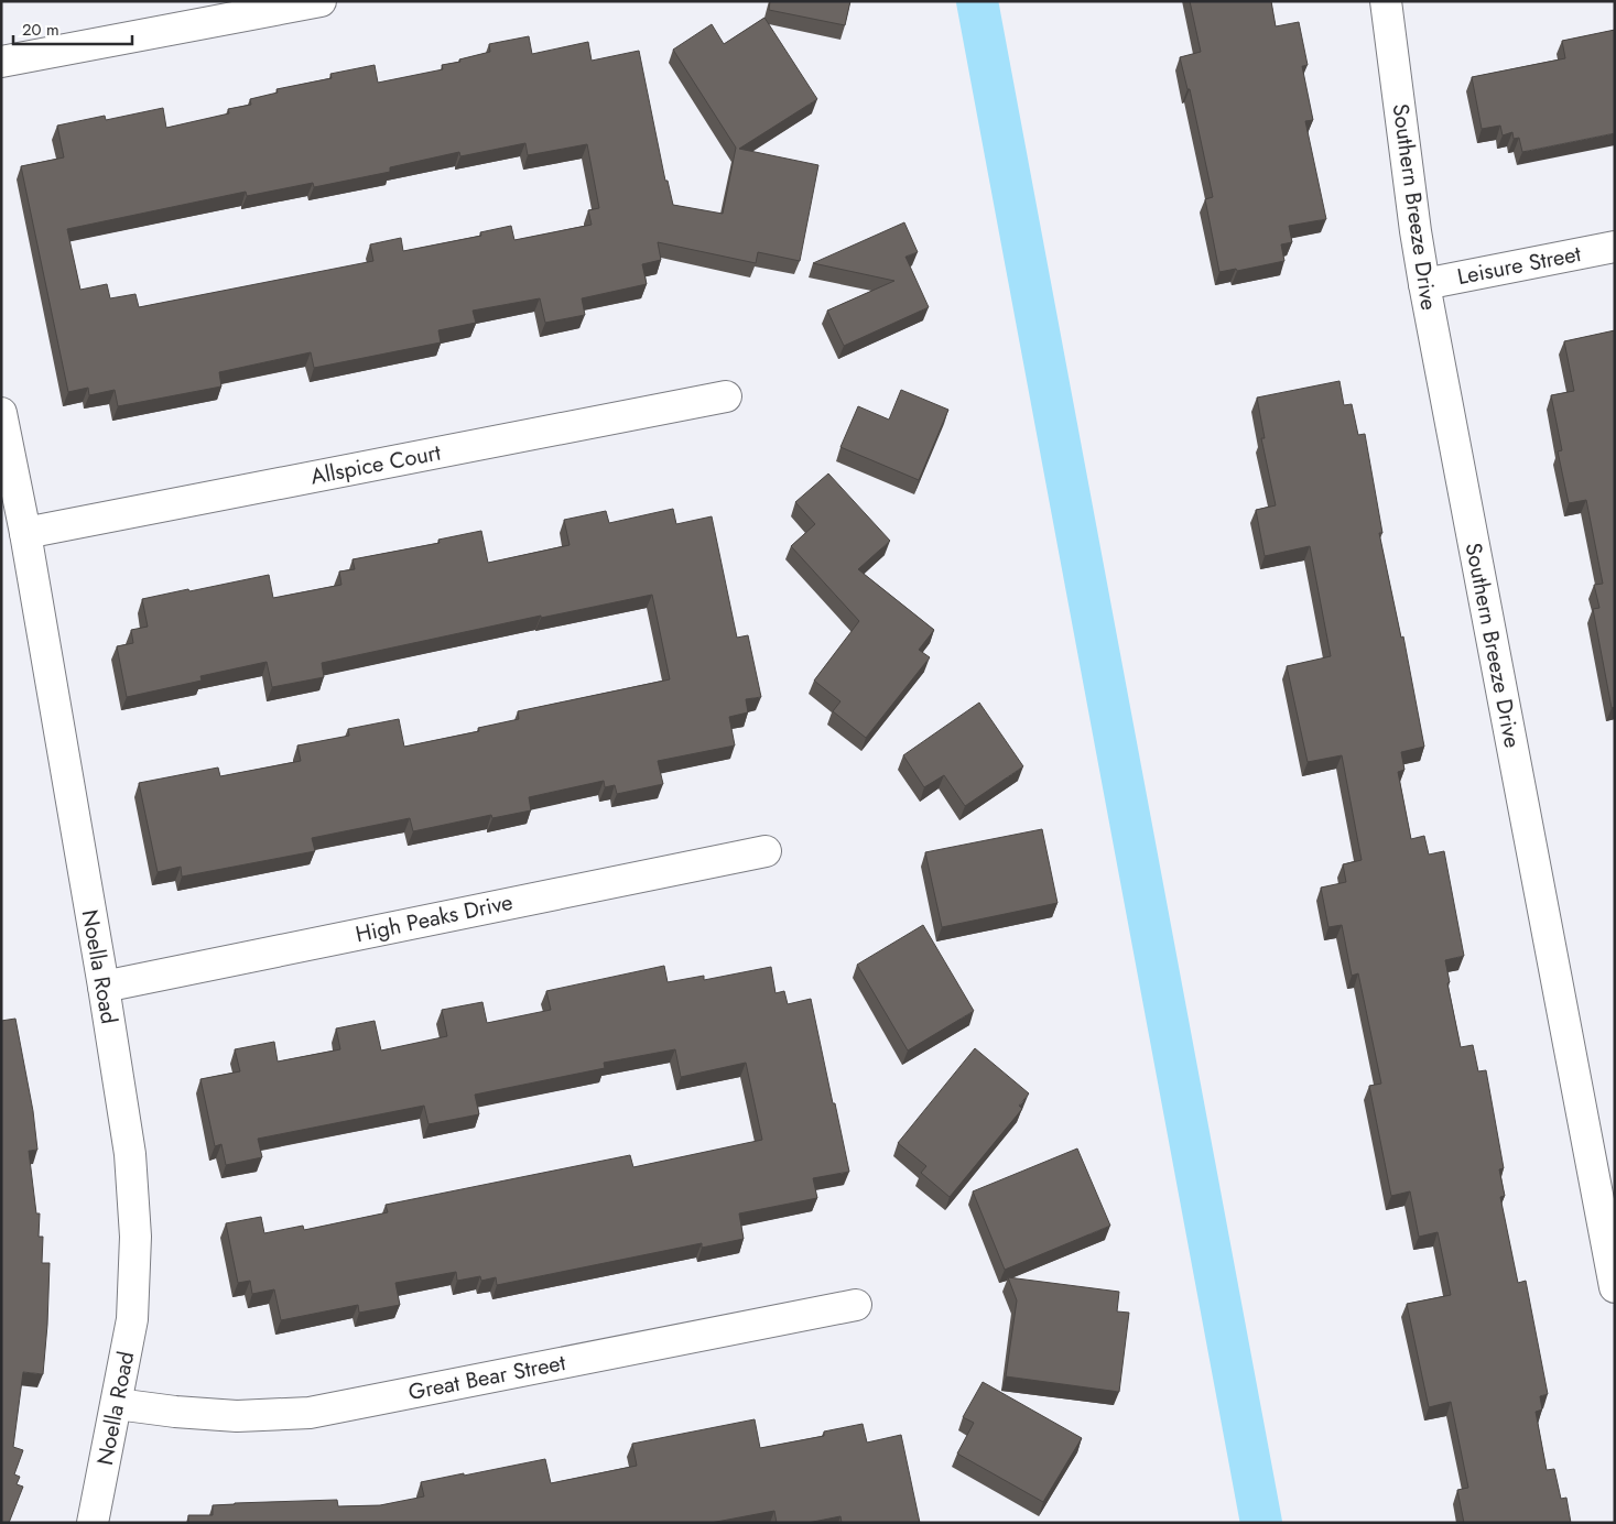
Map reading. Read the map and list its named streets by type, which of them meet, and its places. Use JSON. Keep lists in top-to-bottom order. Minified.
{"streets":{"street":["Southern Breeze Drive","Leisure Street","Allspice Court","High Peaks Drive","Noella Road","Great Bear Street"]},"crossings":[["Southern Breeze Drive","Leisure Street"],["Allspice Court","Noella Road"],["High Peaks Drive","Noella Road"],["Noella Road","Great Bear Street"]],"scale_bar":"20 m"}
